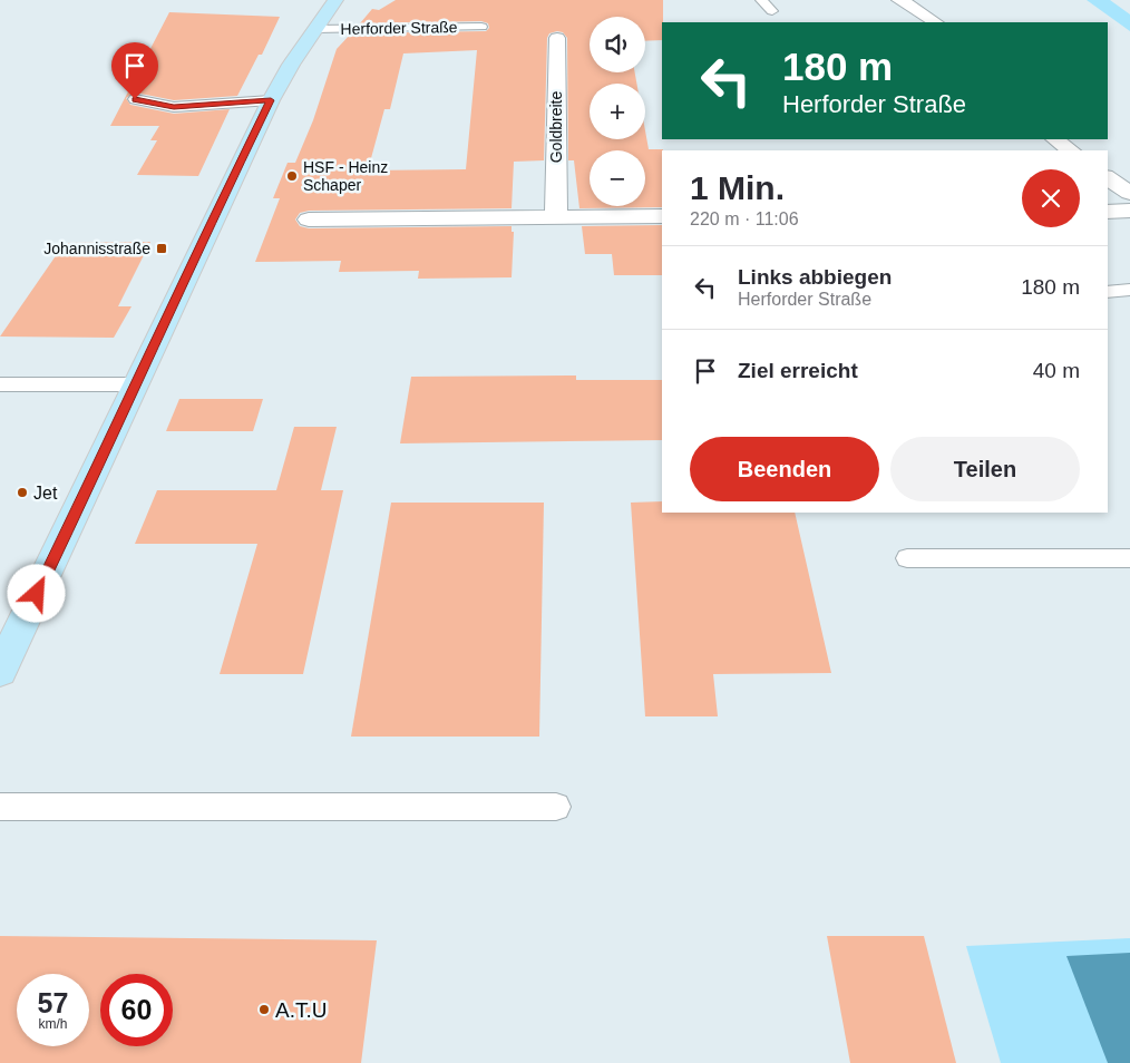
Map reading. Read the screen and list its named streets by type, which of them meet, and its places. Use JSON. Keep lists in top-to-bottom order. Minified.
{"streets":{"main road":["Herforder Straße"],"street":["Goldbreite"]},"places":{"other":["HSF - Heinz Schaper","Jet","A.T.U"],"transit":["Johannisstraße"]},"page":{"map_buttons":["+","−"],"turn":["180 m","Herforder Straße"],"heading":["1 Min.","220 m · 11:06"],"list":[{"name":"Links abbiegen","note":"Herforder Straße","value":"180 m"},{"name":"Ziel erreicht","value":"40 m"}],"buttons":["Beenden","Teilen"],"speed":"57 km/h","limit":"60"}}
